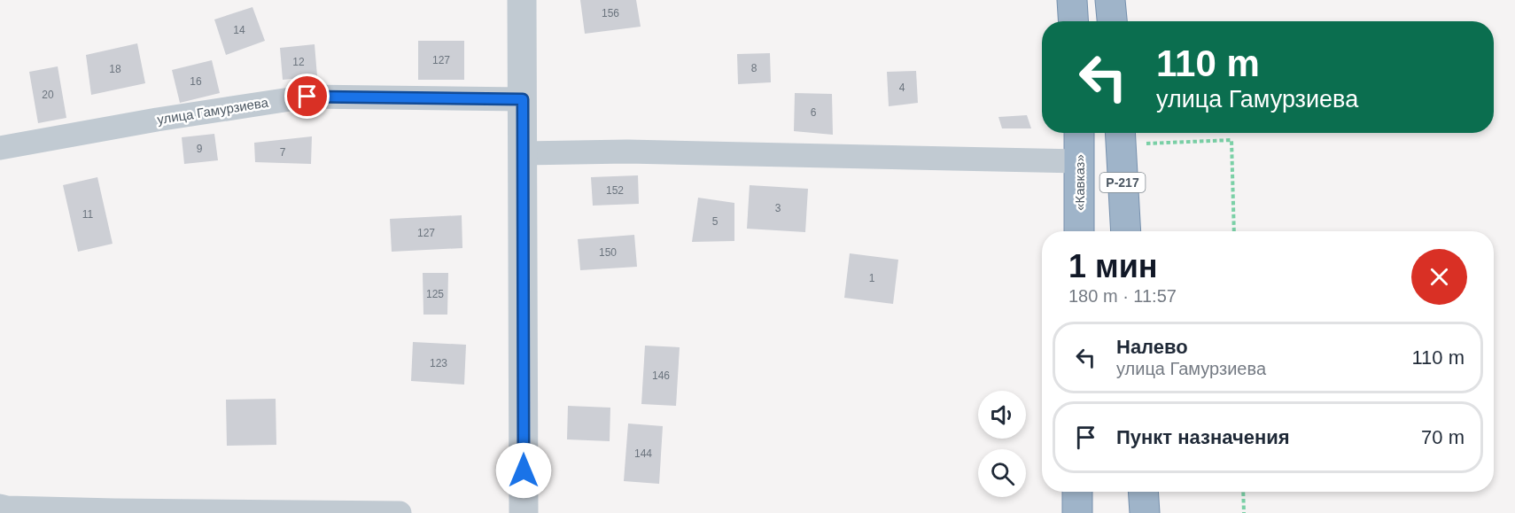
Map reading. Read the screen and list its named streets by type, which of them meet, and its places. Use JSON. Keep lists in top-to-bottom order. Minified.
{"streets":{"highway":["«Кавказ»","Р-217"],"street":["улица Гамурзиева"]},"house_numbers":["156","14","127","12","8","18","16","4","20","6","9","7","152","3","11","5","127","150","1","125","123","146","144"],"page":{"turn":["110 m","улица Гамурзиева"],"heading":["1 мин","180 m · 11:57"],"list":[{"name":"Налево","note":"улица Гамурзиева","value":"110 m"},{"name":"Пункт назначения","value":"70 m"}]}}
